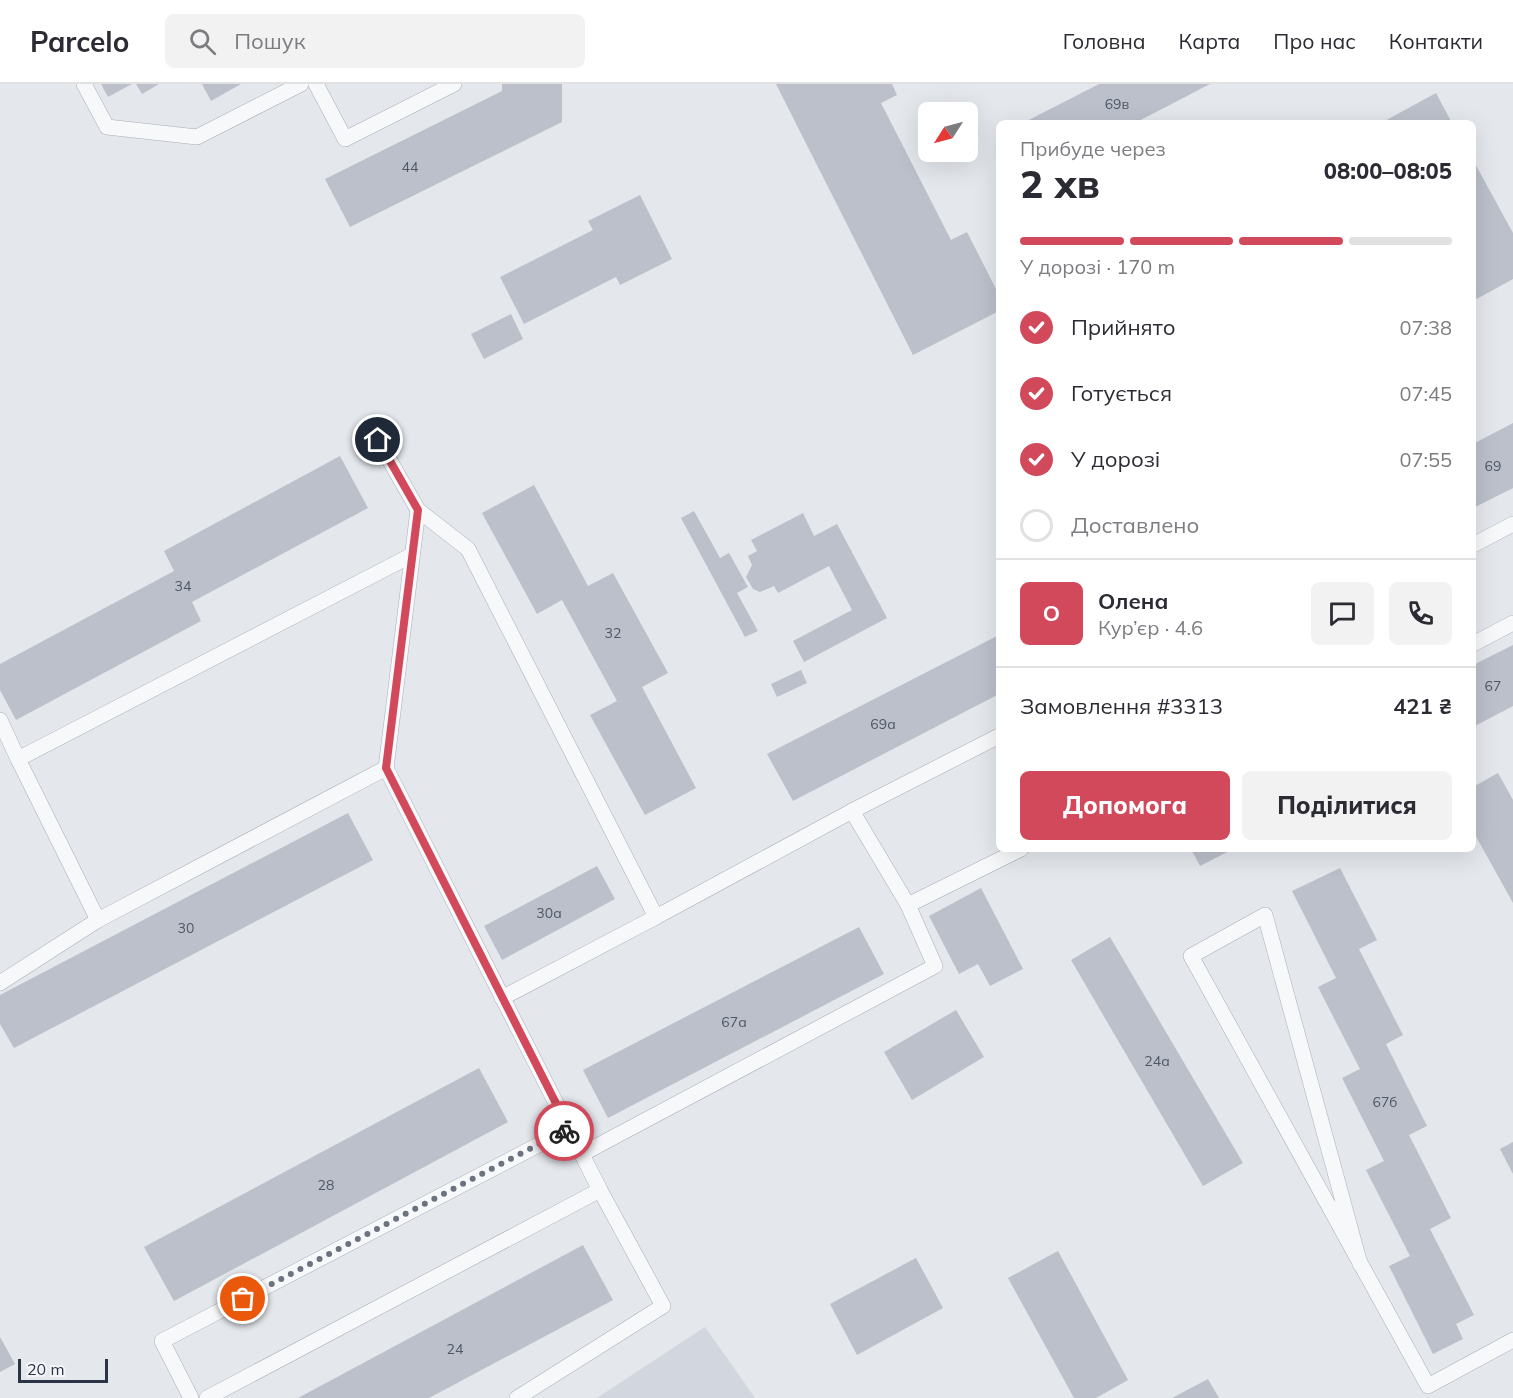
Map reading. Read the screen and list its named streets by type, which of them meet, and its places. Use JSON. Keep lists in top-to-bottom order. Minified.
{"house_numbers":["69в","44","69","34","32","67","69а","30а","30","67а","24а","67б","28","24"],"scale_bar":"20 m","north":"bottom left","page":{"header":"Parcelo","search":"Пошук","nav":["Головна","Карта","Про нас","Контакти"],"heading":["2 хв","Прибуде через","08:00–08:05"],"panel":["Олена","Кур’єр · 4.6","Замовлення #3313","421 ₴"],"bar":"У дорозі · 170 m","list":[["Прийнято","07:38"],["Готується","07:45"],["У дорозі","07:55"],"Доставлено"],"round":"О","buttons":["Допомога","Поділитися"],"scale":"20 m"}}
